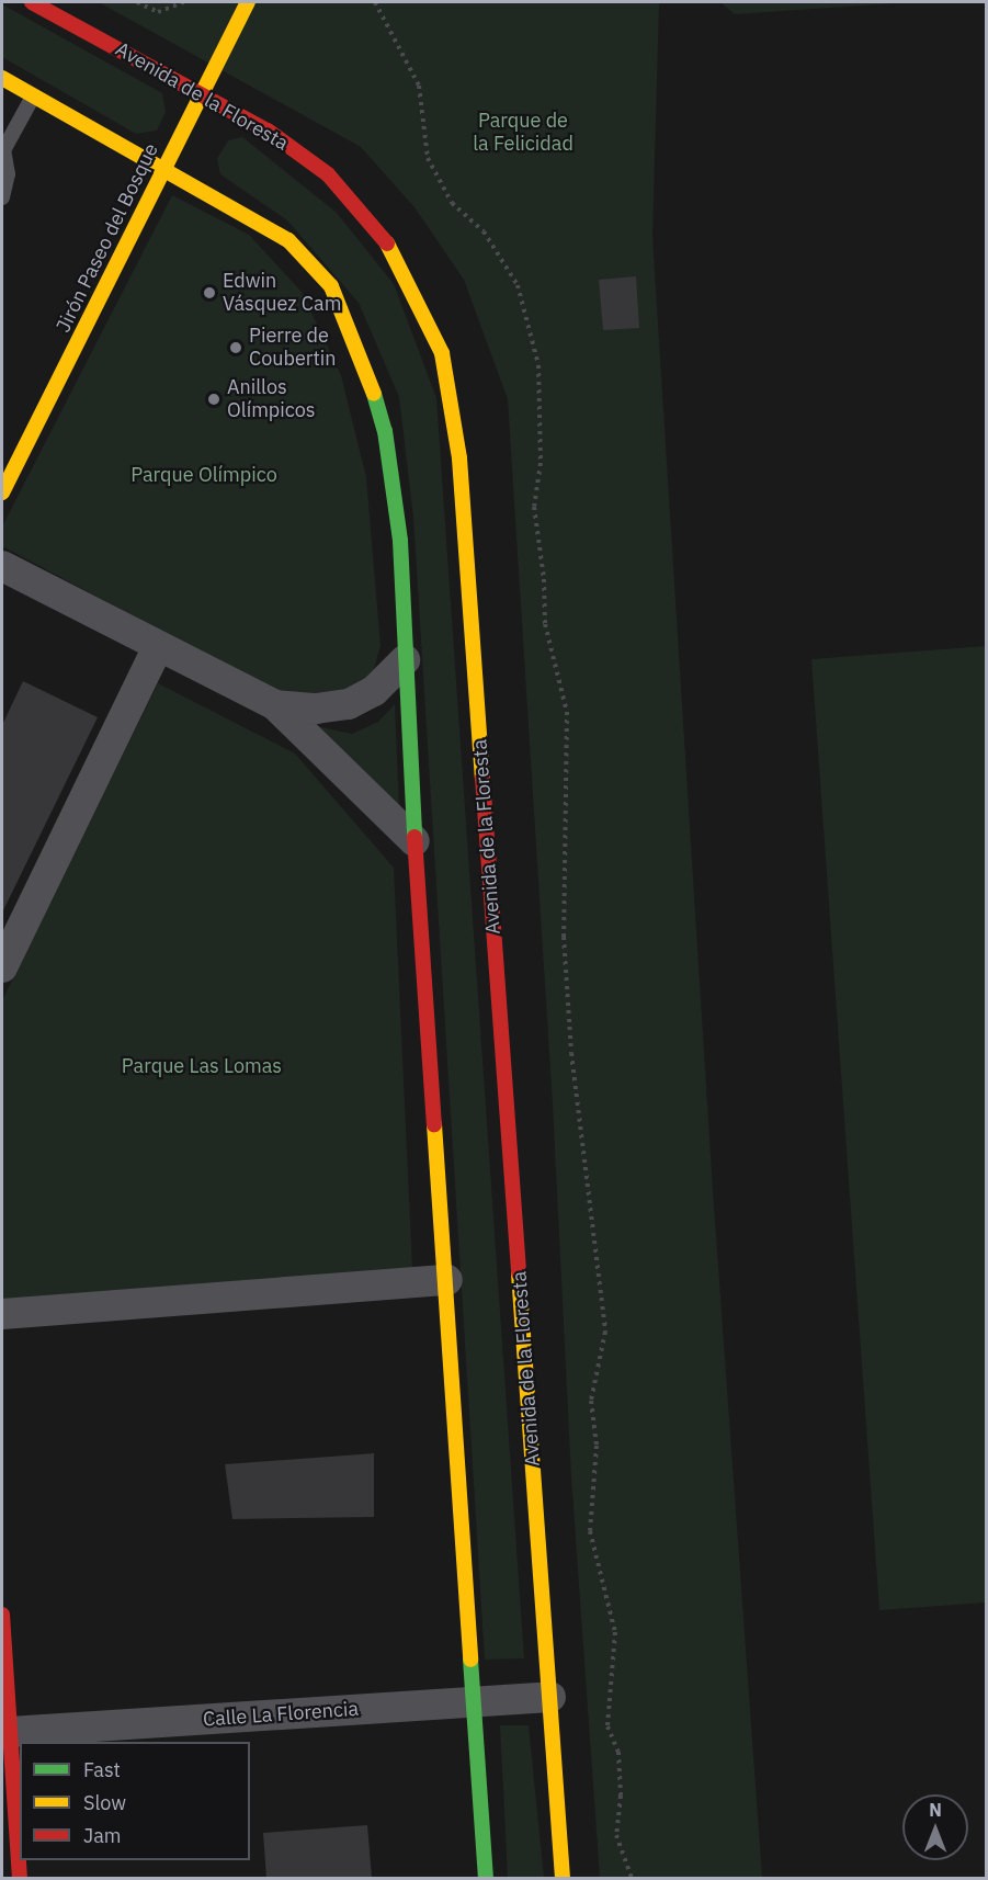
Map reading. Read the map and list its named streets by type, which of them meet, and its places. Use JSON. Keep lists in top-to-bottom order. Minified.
{"streets":{"main road":["Avenida de la Floresta","Jirón Paseo del Bosque"],"street":["Calle La Florencia"]},"crossings":[["Avenida de la Floresta","Jirón Paseo del Bosque"],["Avenida de la Floresta","Calle La Florencia"]],"parks":["Parque de la Felicidad","Parque Olímpico","Parque Las Lomas"],"places":["Edwin Vásquez Cam","Pierre de Coubertin","Anillos Olímpicos"],"legend":["Fast","Slow","Jam"],"north":"top"}
